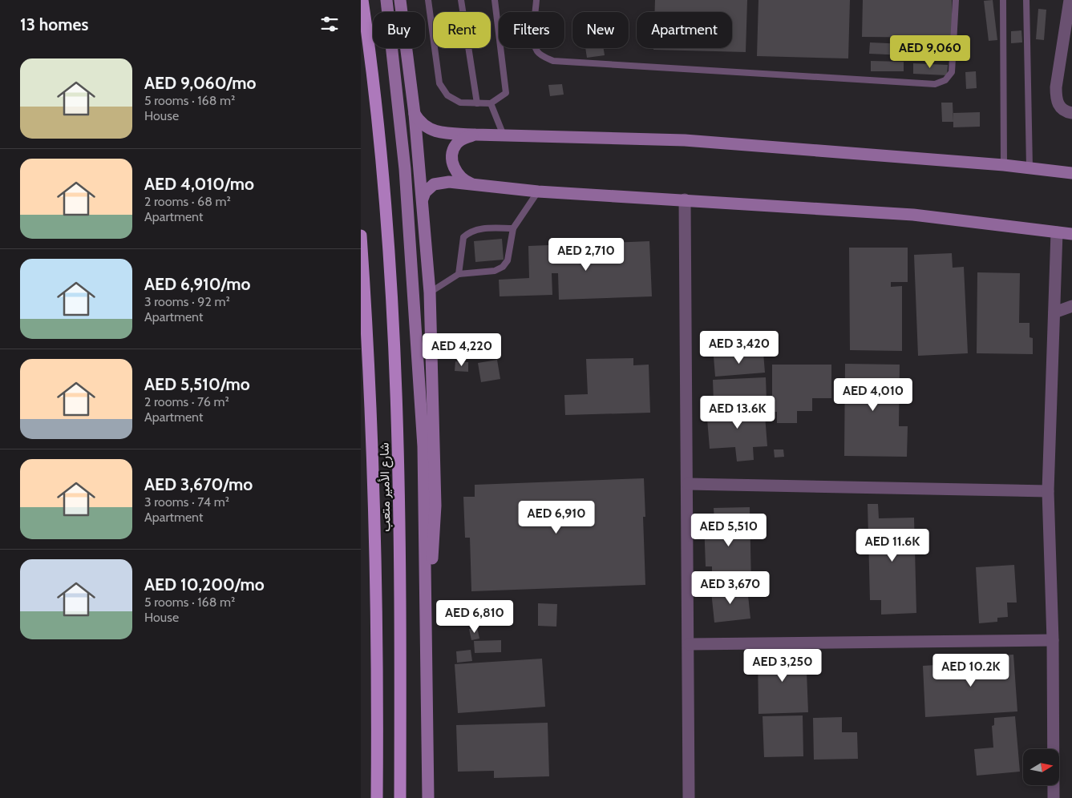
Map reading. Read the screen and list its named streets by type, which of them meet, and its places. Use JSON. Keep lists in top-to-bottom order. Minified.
{"streets":{"main road":["شارع الأمير متعب"]},"north":"right","page":{"heading":"13 homes","chip":["Buy","Rent","Filters","New","Apartment"],"price":["AED 9,060","AED 2,710","AED 3,420","AED 4,220","AED 4,010","AED 13.6K","AED 6,910","AED 5,510","AED 11.6K","AED 3,670","AED 6,810","AED 3,250","AED 10.2K"],"list":[{"name":"AED 9,060/mo","note":"5 rooms · 168 m² · House"},{"name":"AED 4,010/mo","note":"2 rooms · 68 m² · Apartment"},{"name":"AED 6,910/mo","note":"3 rooms · 92 m² · Apartment"},{"name":"AED 5,510/mo","note":"2 rooms · 76 m² · Apartment"},{"name":"AED 3,670/mo","note":"3 rooms · 74 m² · Apartment"},{"name":"AED 10,200/mo","note":"5 rooms · 168 m² · House"}]}}
